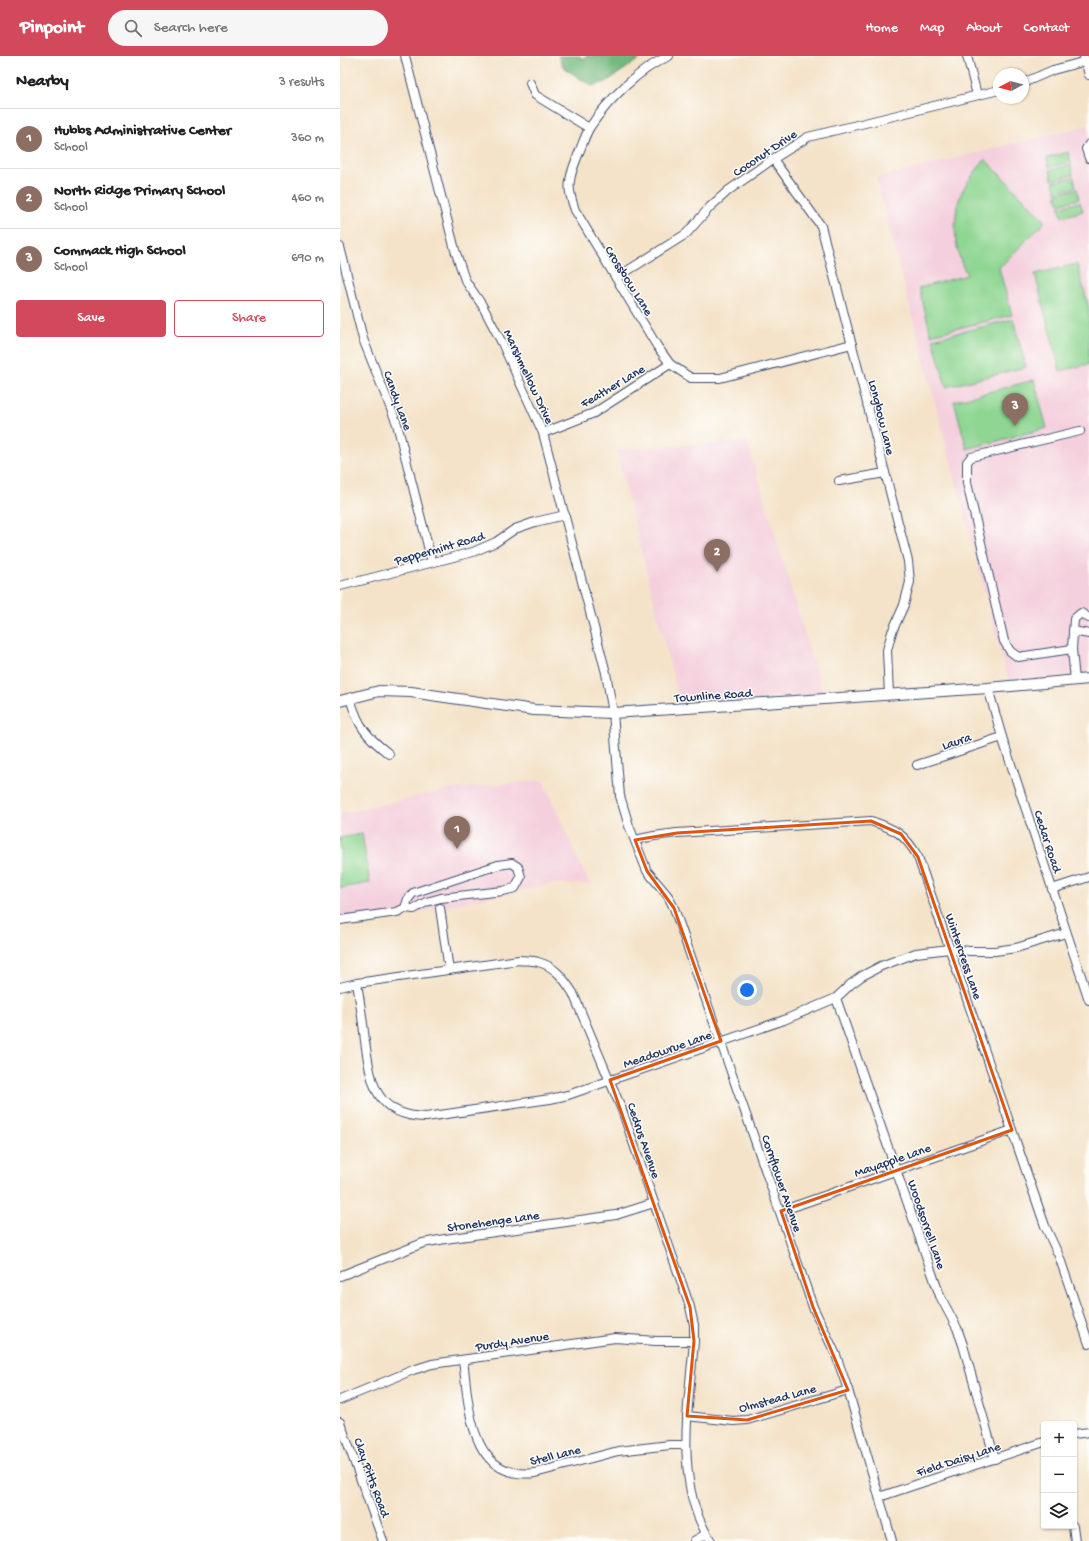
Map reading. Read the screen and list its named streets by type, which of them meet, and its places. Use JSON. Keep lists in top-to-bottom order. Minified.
{"streets":{"main road":["Townline Road"],"street":["Coconut Drive","Crossbow Lane","Marshmellow Drive","Feather Lane","Candy Lane","Longbow Lane","Peppermint Road","Laura","Cedar Road","Wintercress Lane","Meadowrue Lane","Cedrus Avenue","Mayapple Lane","Cornflower Avenue","Stonehenge Lane","Woodsorrell Lane","Purdy Avenue","Olmstead Lane","Stell Lane","Field Daisy Lane","Clay Pitts Road"]},"crossings":[["Coconut Drive","Crossbow Lane"],["Coconut Drive","Longbow Lane"],["Crossbow Lane","Feather Lane"],["Crossbow Lane","Longbow Lane"],["Marshmellow Drive","Feather Lane"],["Marshmellow Drive","Peppermint Road"],["Marshmellow Drive","Townline Road"],["Marshmellow Drive","Wintercress Lane"],["Marshmellow Drive","Cornflower Avenue"],["Candy Lane","Peppermint Road"],["Longbow Lane","Townline Road"],["Townline Road","Cedar Road"],["Laura","Cedar Road"],["Cedar Road","Meadowrue Lane"],["Wintercress Lane","Meadowrue Lane"],["Wintercress Lane","Mayapple Lane"],["Wintercress Lane","Cornflower Avenue"],["Meadowrue Lane","Cedrus Avenue"],["Meadowrue Lane","Cornflower Avenue"],["Meadowrue Lane","Woodsorrell Lane"],["Cedrus Avenue","Stonehenge Lane"],["Cedrus Avenue","Purdy Avenue"],["Cedrus Avenue","Olmstead Lane"],["Cedrus Avenue","Stell Lane"],["Mayapple Lane","Cornflower Avenue"],["Mayapple Lane","Woodsorrell Lane"],["Cornflower Avenue","Olmstead Lane"],["Cornflower Avenue","Field Daisy Lane"],["Woodsorrell Lane","Field Daisy Lane"],["Purdy Avenue","Stell Lane"]],"north":"left","page":{"header":"Pinpoint","search":"Search here","nav":["Home","Map","About","Contact"],"heading":["Nearby","3 results"],"list":[{"mark":"1","name":"Hubbs Administrative Center","note":"School","value":"360 m"},{"mark":"2","name":"North Ridge Primary School","note":"School","value":"460 m"},{"mark":"3","name":"Commack High School","note":"School","value":"690 m"}],"buttons":["Save","Share"],"pins":["3","2","1"],"map_buttons":["+","−"]}}
